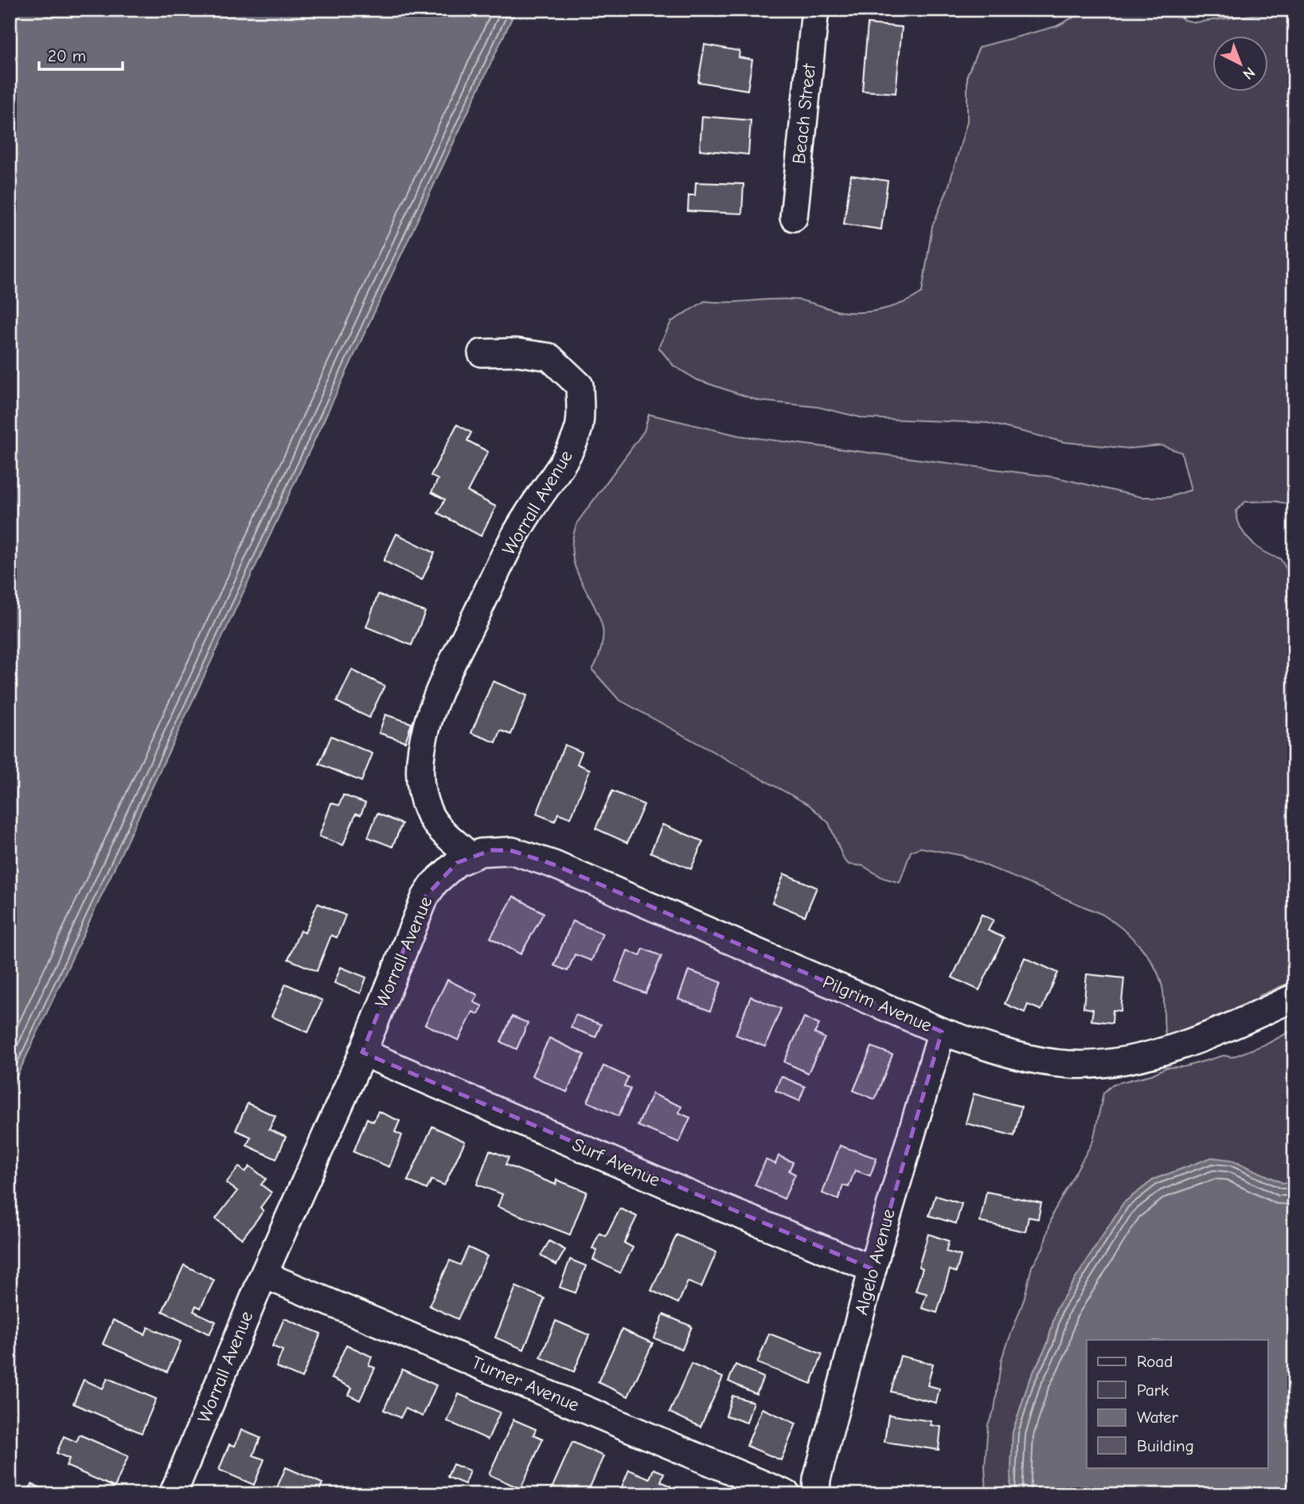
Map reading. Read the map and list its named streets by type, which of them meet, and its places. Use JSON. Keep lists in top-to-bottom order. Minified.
{"streets":{"street":["Beach Street","Worrall Avenue","Pilgrim Avenue","Surf Avenue","Algelo Avenue","Turner Avenue"]},"crossings":[["Worrall Avenue","Pilgrim Avenue"],["Worrall Avenue","Surf Avenue"],["Worrall Avenue","Turner Avenue"],["Pilgrim Avenue","Algelo Avenue"],["Surf Avenue","Algelo Avenue"]],"legend":["Road","Park","Water","Building"],"scale_bar":"20 m","north":"bottom right"}
